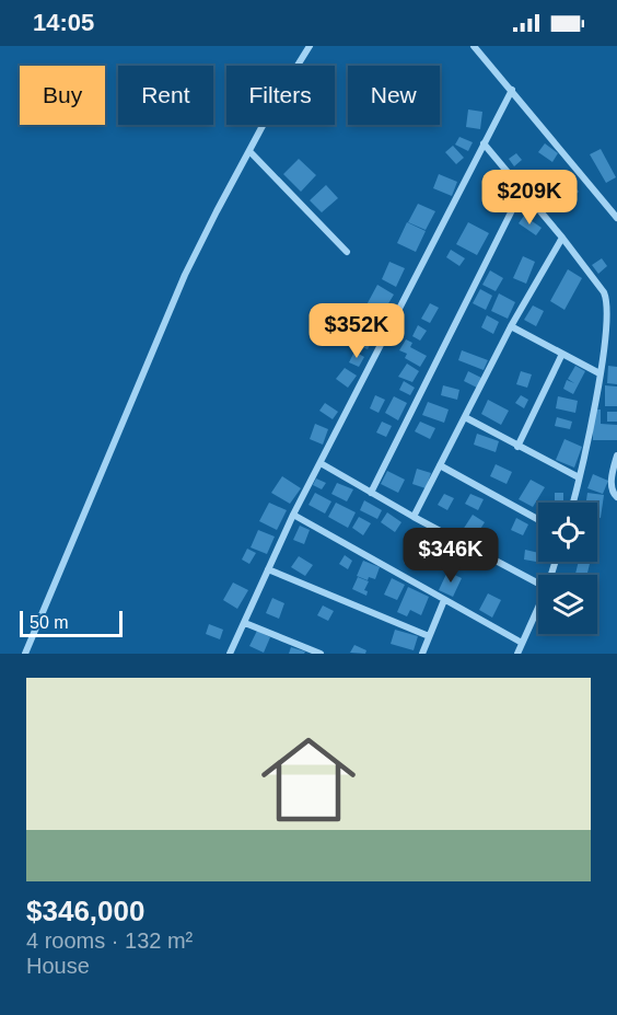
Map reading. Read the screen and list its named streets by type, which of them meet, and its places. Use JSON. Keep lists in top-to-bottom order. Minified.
{"scale_bar":"50 m","page":{"status":"14:05","chip":["Buy","Rent","Filters","New"],"price":["$209K","$352K","$346K"],"scale":"50 m","list":[{"name":"$346,000","note":"4 rooms · 132 m² · House"}]}}
